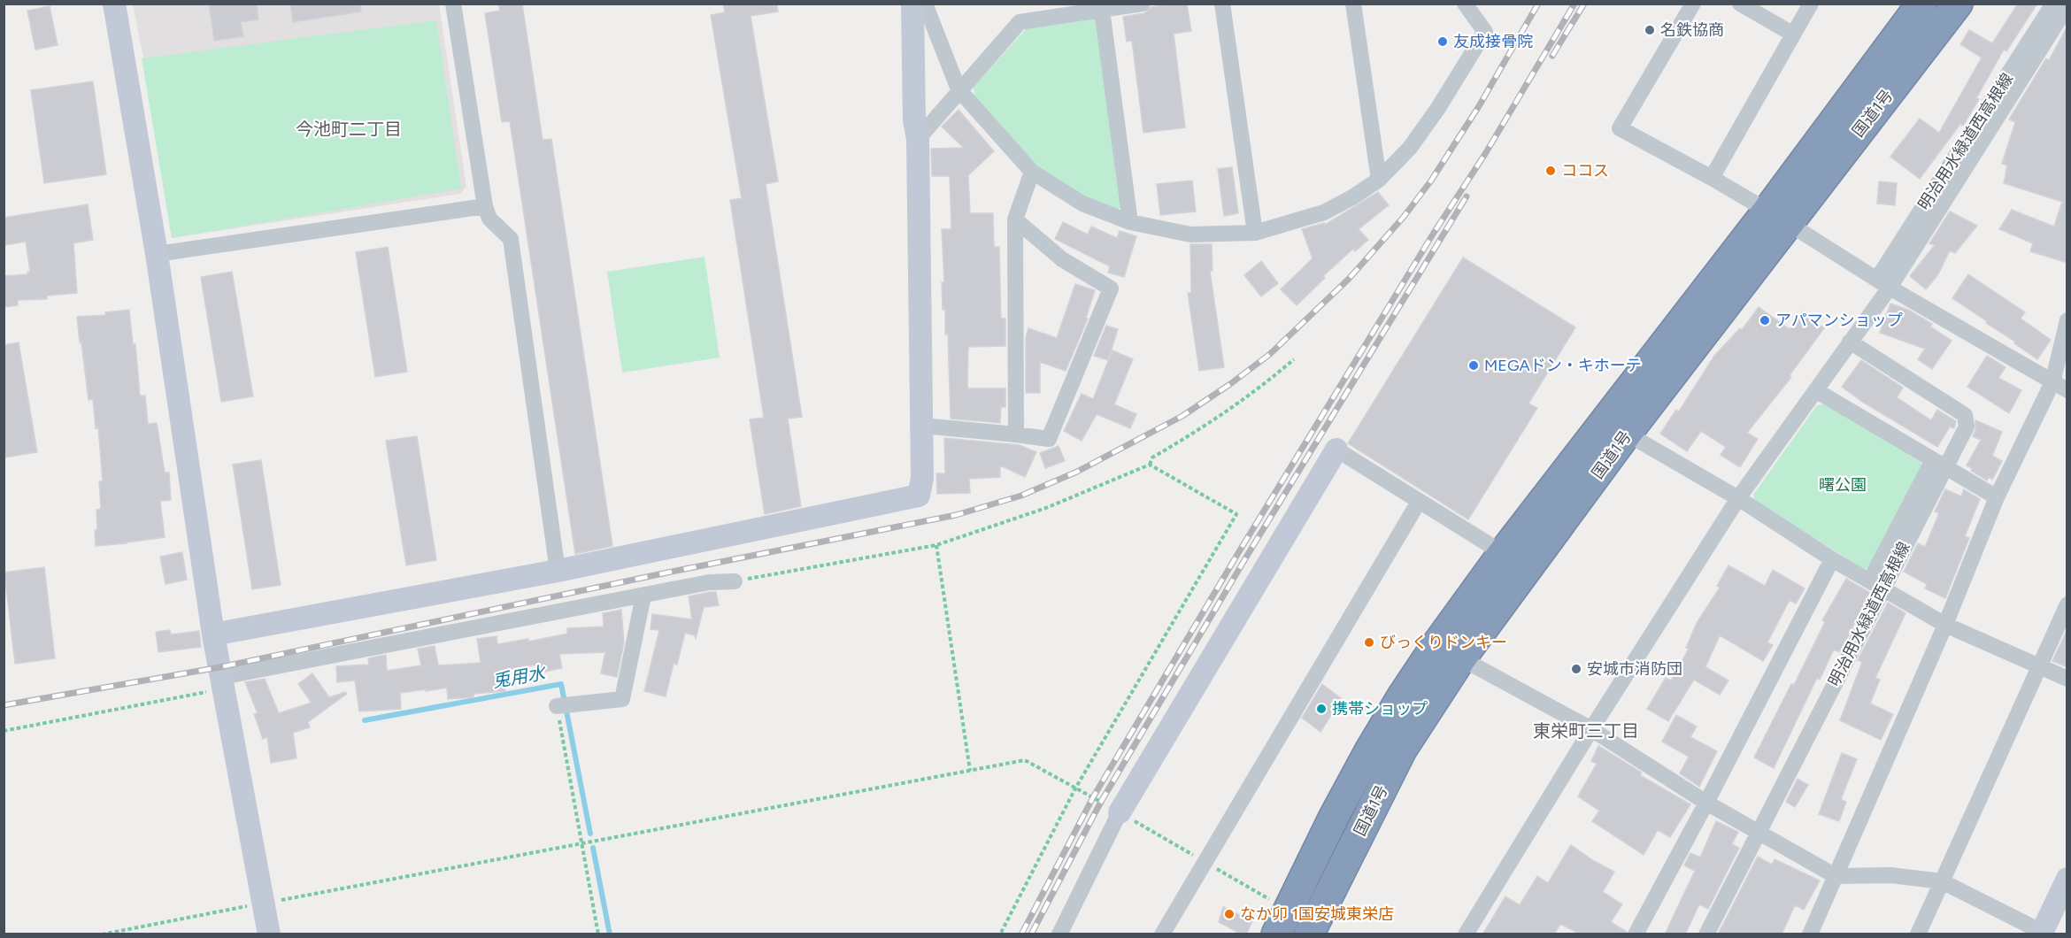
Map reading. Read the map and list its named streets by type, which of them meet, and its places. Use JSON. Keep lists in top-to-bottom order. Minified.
{"streets":{"highway":["国道1号"],"street":["明治用水緑道西高根線"]},"districts":["今池町二丁目","東栄町三丁目"],"water":["兎用水"],"parks":["曙公園"],"places":["名鉄協商","友成接骨院","ココス","アパマンショップ","MEGAドン・キホーテ","びっくりドンキー","安城市消防団","携帯ショップ","なか卯 1国安城東栄店"]}
